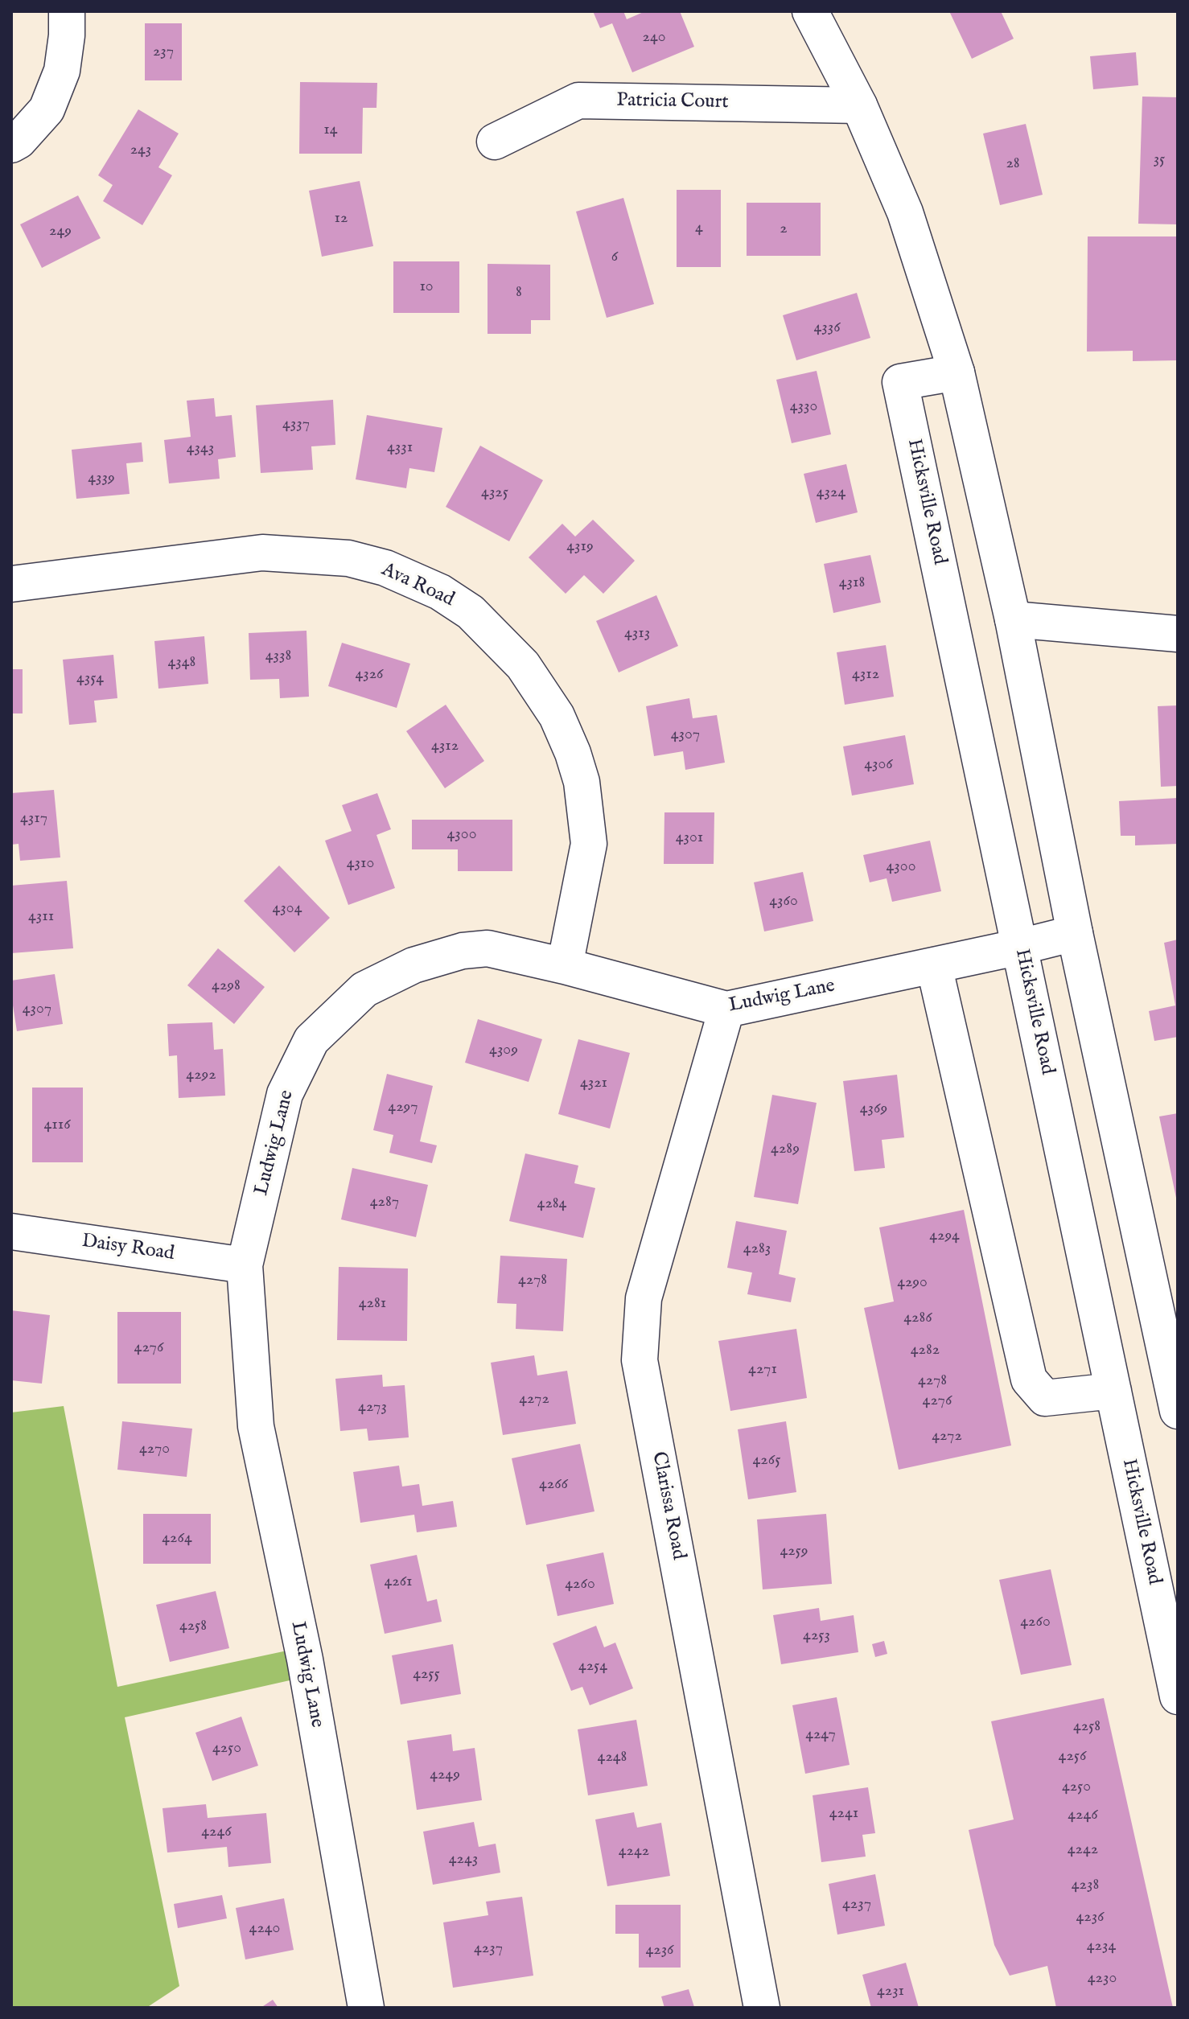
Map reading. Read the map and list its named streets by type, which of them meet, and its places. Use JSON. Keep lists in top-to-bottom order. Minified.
{"streets":{"street":["Patricia Court","Hicksville Road","Ava Road","Ludwig Lane","Daisy Road","Clarissa Road"]},"crossings":[["Hicksville Road","Ludwig Lane"],["Ava Road","Ludwig Lane"],["Ludwig Lane","Daisy Road"],["Ludwig Lane","Clarissa Road"]],"house_numbers":["240","237","14","243","35","28","12","4","2","249","6","10","8","4336","4330","4337","4331","4343","4339","4325","4324","4319","4318","4313","4338","4348","4326","4312","4354","4307","4312","4306","4317","4300","4301","4310","4300","4360","4304","4311","4298","4307","4309","4292","4321","4297","4369","4116","4289","4287","4284","4294","4283","4278","4290","4281","4286","4276","4282","4271","4278","4272","4276","4273","4272","4270","4265","4266","4264","4259","4261","4260","4260","4258","4253","4254","4255","4258","4247","4250","4256","4248","4249","4250","4241","4246","4246","4242","4242","4243","4238","4237","4236","4240","4234","4237","4236","4230","4231"]}
